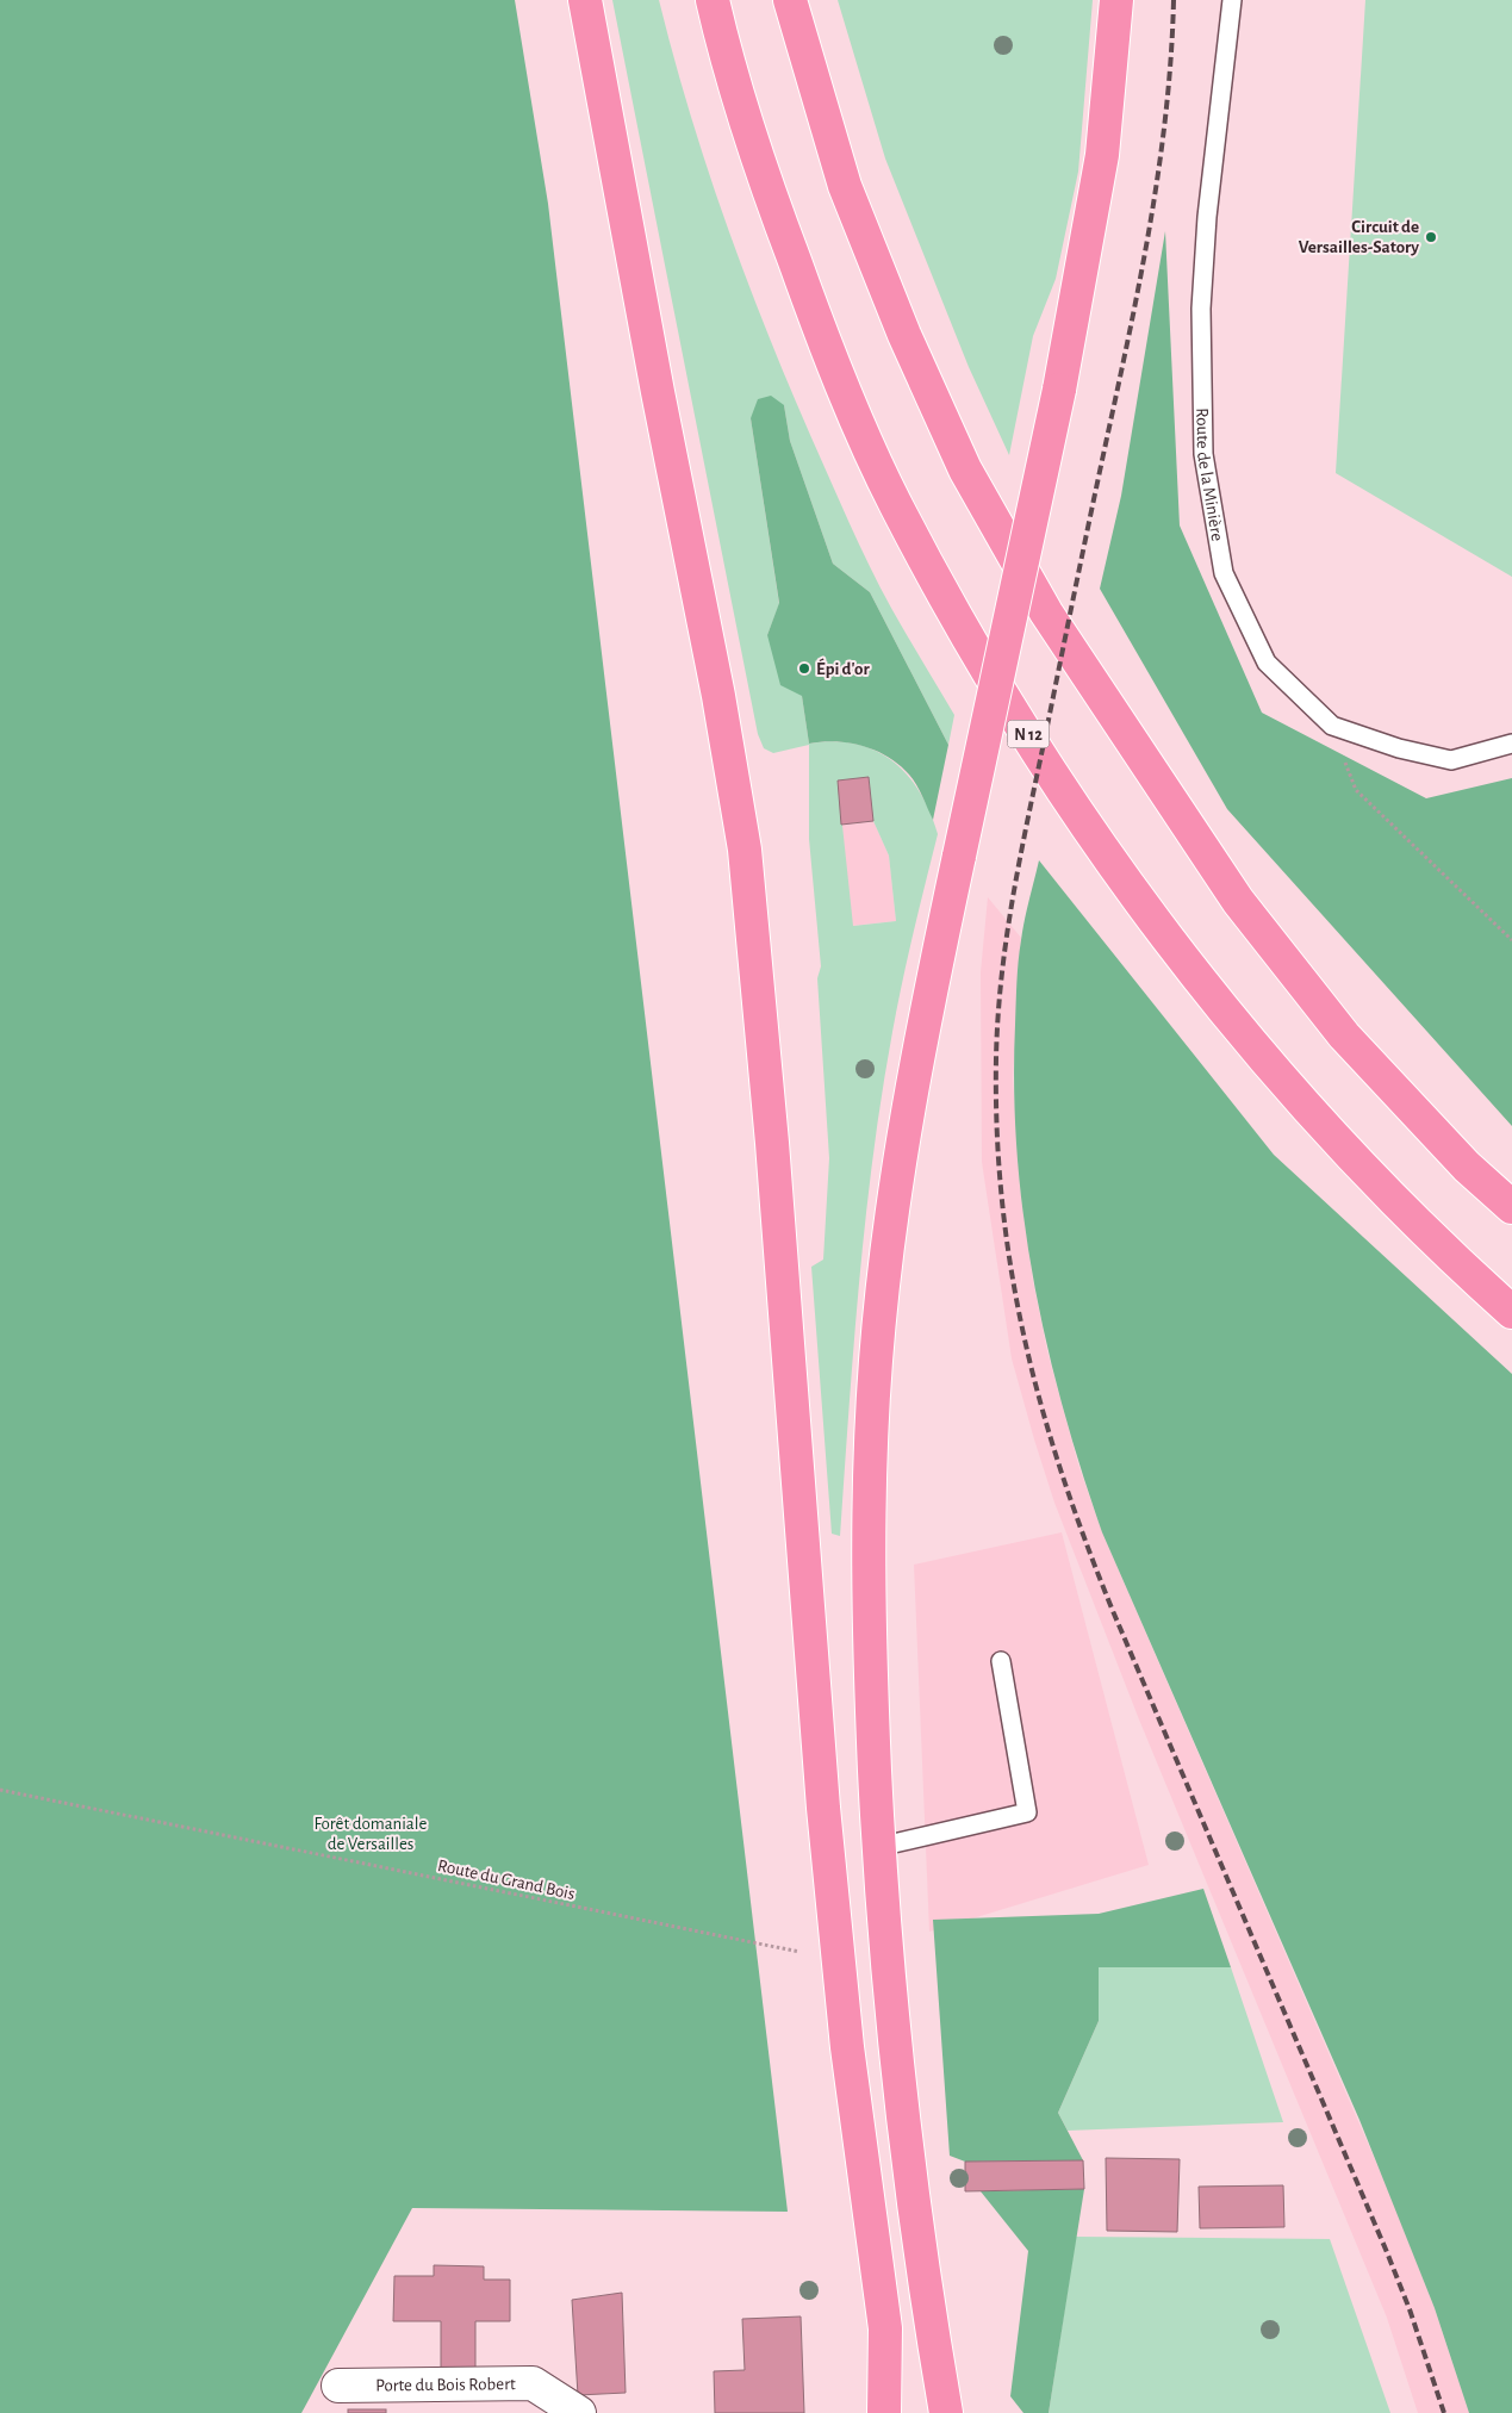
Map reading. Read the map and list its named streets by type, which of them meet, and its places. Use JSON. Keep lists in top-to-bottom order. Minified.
{"streets":{"highway":["N 12"],"street":["Porte du Bois Robert"],"lane":["Route de la Minière"],"path":["Route du Grand Bois"]},"parks":["Forêt domaniale de Versailles"],"places":["Circuit de Versailles-Satory","Épi d'or"]}
